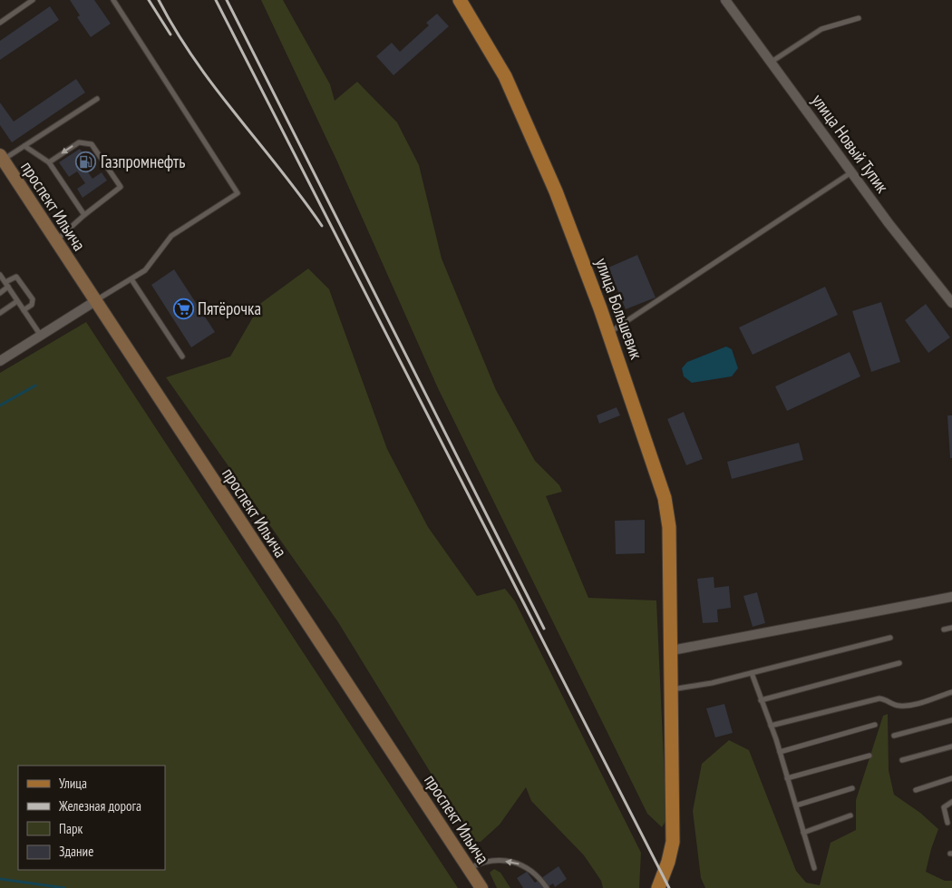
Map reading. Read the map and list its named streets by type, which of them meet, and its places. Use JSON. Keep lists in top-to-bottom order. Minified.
{"streets":{"main road":["улица Большевик"],"street":["улица Новый Тупик","проспект Ильича"]},"places":{"fuel station":["Газпромнефть"],"supermarket":["Пятёрочка"]},"legend":["Улица","Железная дорога","Парк","Здание"]}
